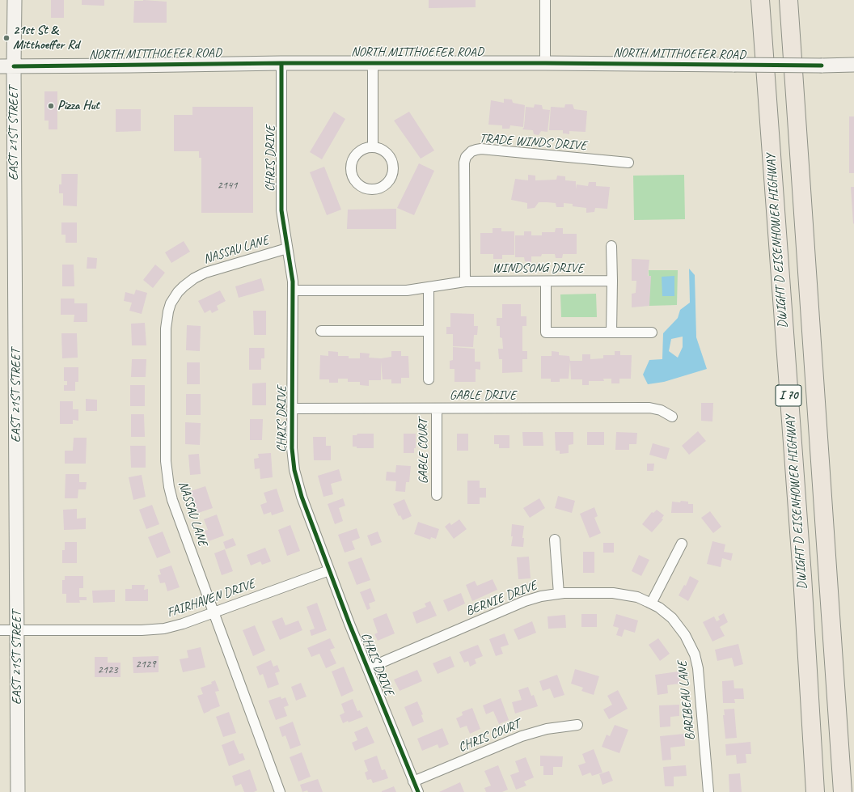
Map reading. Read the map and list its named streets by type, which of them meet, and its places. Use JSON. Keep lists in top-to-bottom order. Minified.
{"streets":{"highway":["DWIGHT D EISENHOWER HIGHWAY","I 70"],"main road":["NORTH MITTHOEFER ROAD","EAST 21ST STREET"],"street":["TRADE WINDS DRIVE","CHRIS DRIVE","NASSAU LANE","WINDSONG DRIVE","GABLE DRIVE","GABLE COURT","FAIRHAVEN DRIVE","BERNIE DRIVE","BARIBEAU LANE","CHRIS COURT"]},"crossings":[["NORTH MITTHOEFER ROAD","EAST 21ST STREET"],["NORTH MITTHOEFER ROAD","CHRIS DRIVE"],["EAST 21ST STREET","FAIRHAVEN DRIVE"],["TRADE WINDS DRIVE","WINDSONG DRIVE"],["CHRIS DRIVE","NASSAU LANE"],["CHRIS DRIVE","WINDSONG DRIVE"],["CHRIS DRIVE","GABLE DRIVE"],["CHRIS DRIVE","FAIRHAVEN DRIVE"],["CHRIS DRIVE","BERNIE DRIVE"],["CHRIS DRIVE","CHRIS COURT"],["NASSAU LANE","FAIRHAVEN DRIVE"],["GABLE DRIVE","GABLE COURT"],["BERNIE DRIVE","BARIBEAU LANE"]],"places":["21st St & Mitthoeffer Rd","Pizza Hut"],"house_numbers":["2141","2129","2123"]}
